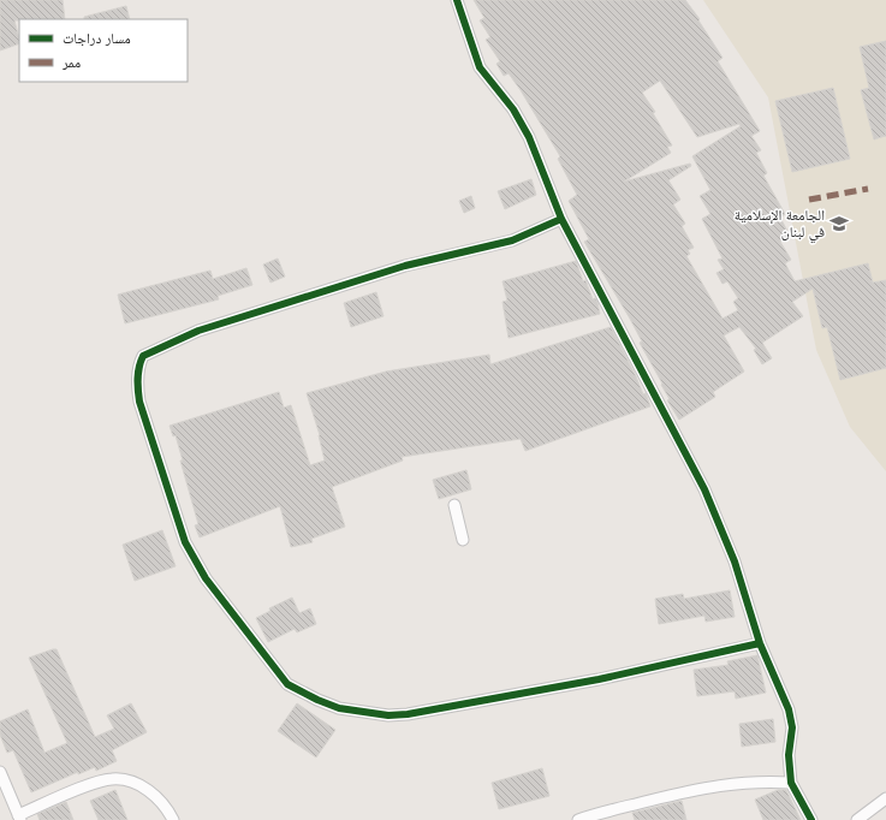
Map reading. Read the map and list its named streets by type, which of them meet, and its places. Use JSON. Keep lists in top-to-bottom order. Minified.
{"places":{"school or university":["الجامعة الإسلامية في لبنان"]},"legend":["مسار دراجات","ممر"]}
